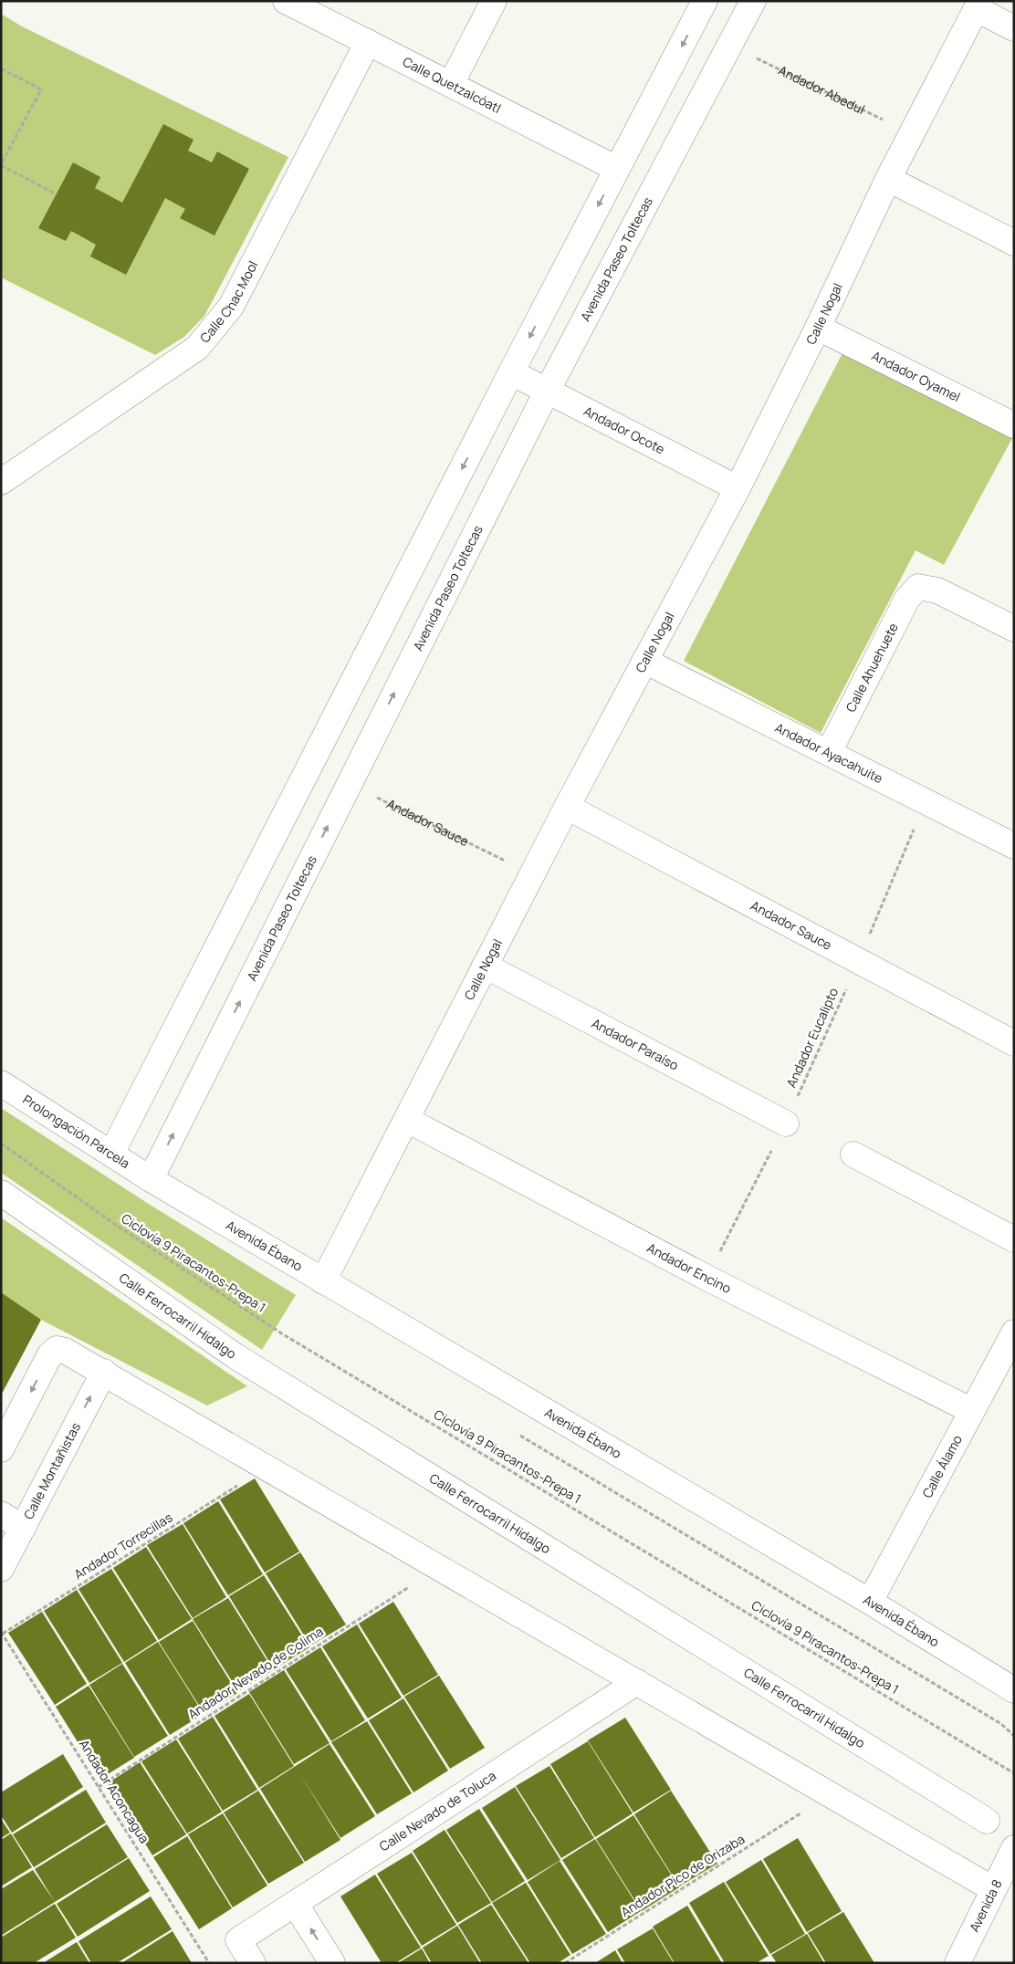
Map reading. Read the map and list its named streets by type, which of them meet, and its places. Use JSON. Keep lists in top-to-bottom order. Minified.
{"streets":{"street":["Calle Quetzalcóatl","Avenida Paseo Toltecas","Calle Chac Mool","Calle Nogal","Andador Oyamel","Andador Ocote","Calle Ahuehuete","Andador Ayacahuite","Andador Sauce","Andador Paraíso","Prolongación Parcela","Avenida Ébano","Andador Encino","Calle Ferrocarril Hidalgo","Calle Álamo","Calle Montañistas","Calle Nevado de Toluca","Avenida 8"],"path":["Andador Abedul","Andador Eucalipto","Ciclovía 9 Piracantos-Prepa 1","Andador Torrecillas","Andador Nevado de Colima","Andador Aconcagua","Andador Pico de Orizaba"]},"crossings":[["Calle Quetzalcóatl","Calle Chac Mool"],["Andador Abedul","Avenida Paseo Toltecas"],["Andador Abedul","Calle Nogal"],["Avenida Paseo Toltecas","Andador Ocote"],["Avenida Paseo Toltecas","Andador Sauce"],["Avenida Paseo Toltecas","Prolongación Parcela"],["Avenida Paseo Toltecas","Avenida Ébano"],["Calle Nogal","Andador Oyamel"],["Calle Nogal","Andador Ocote"],["Calle Nogal","Andador Ayacahuite"],["Calle Nogal","Andador Sauce"],["Calle Nogal","Andador Paraíso"],["Calle Nogal","Avenida Ébano"],["Calle Nogal","Andador Encino"],["Calle Ahuehuete","Andador Ayacahuite"],["Andador Ayacahuite","Andador Eucalipto"],["Andador Sauce","Andador Eucalipto"],["Andador Eucalipto","Andador Paraíso"],["Andador Eucalipto","Andador Encino"],["Prolongación Parcela","Avenida Ébano"],["Avenida Ébano","Calle Álamo"],["Andador Encino","Calle Álamo"],["Andador Torrecillas","Andador Aconcagua"],["Andador Nevado de Colima","Andador Aconcagua"]],"one_way":["Calle Montañistas"]}
